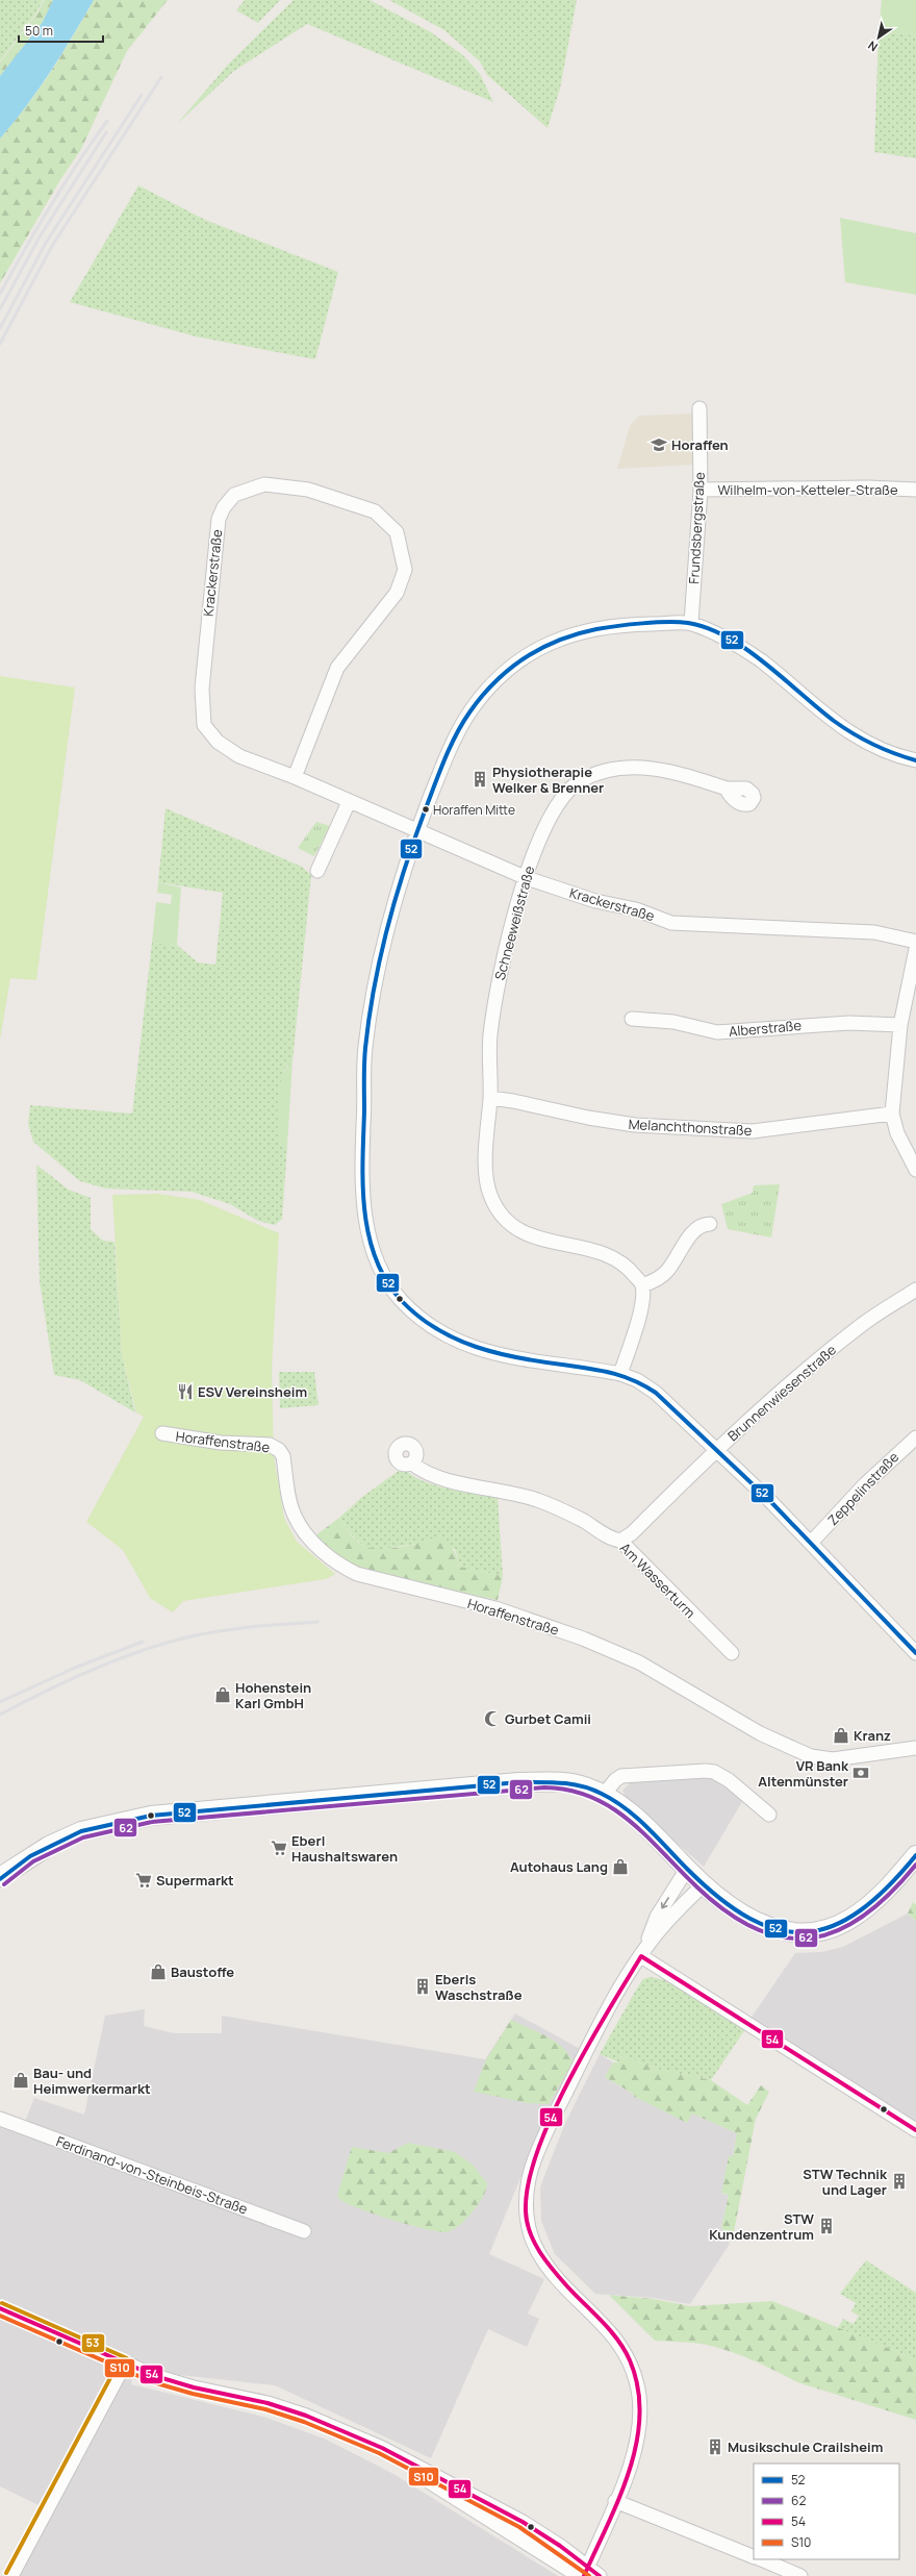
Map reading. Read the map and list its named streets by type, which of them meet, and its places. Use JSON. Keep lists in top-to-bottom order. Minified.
{"streets":{"street":["Wilhelm-von-Ketteler-Straße","Frundsbergstraße","Krackerstraße","Schneeweißstraße","Alberstraße","Melanchthonstraße","Brunnenwiesenstraße","Horaffenstraße","Zeppelinstraße","Am Wasserturm","Ferdinand-von-Steinbeis-Straße"]},"crossings":[["Wilhelm-von-Ketteler-Straße","Frundsbergstraße"],["Krackerstraße","Schneeweißstraße"],["Schneeweißstraße","Melanchthonstraße"],["Brunnenwiesenstraße","Am Wasserturm"]],"places":{"school or university":["Horaffen"],"building":["Physiotherapie Welker & Brenner","Eberls Waschstraße","STW Technik und Lager","STW Kundenzentrum","Musikschule Crailsheim"],"other":["Horaffen Mitte"],"restaurant":["ESV Vereinsheim"],"shop":["Hohenstein Karl GmbH","Kranz","Autohaus Lang","Baustoffe","Bau- und Heimwerkermarkt"],"mosque":["Gurbet Camii"],"bank":["VR Bank Altenmünster"],"supermarket":["Eberl Haushaltswaren","Supermarkt"]},"lines":["transit line 52","transit line 62","transit line 54","transit line 53","transit line S10"],"legend":["52","62","54","S10"],"scale_bar":"50 m","north":"bottom left"}
